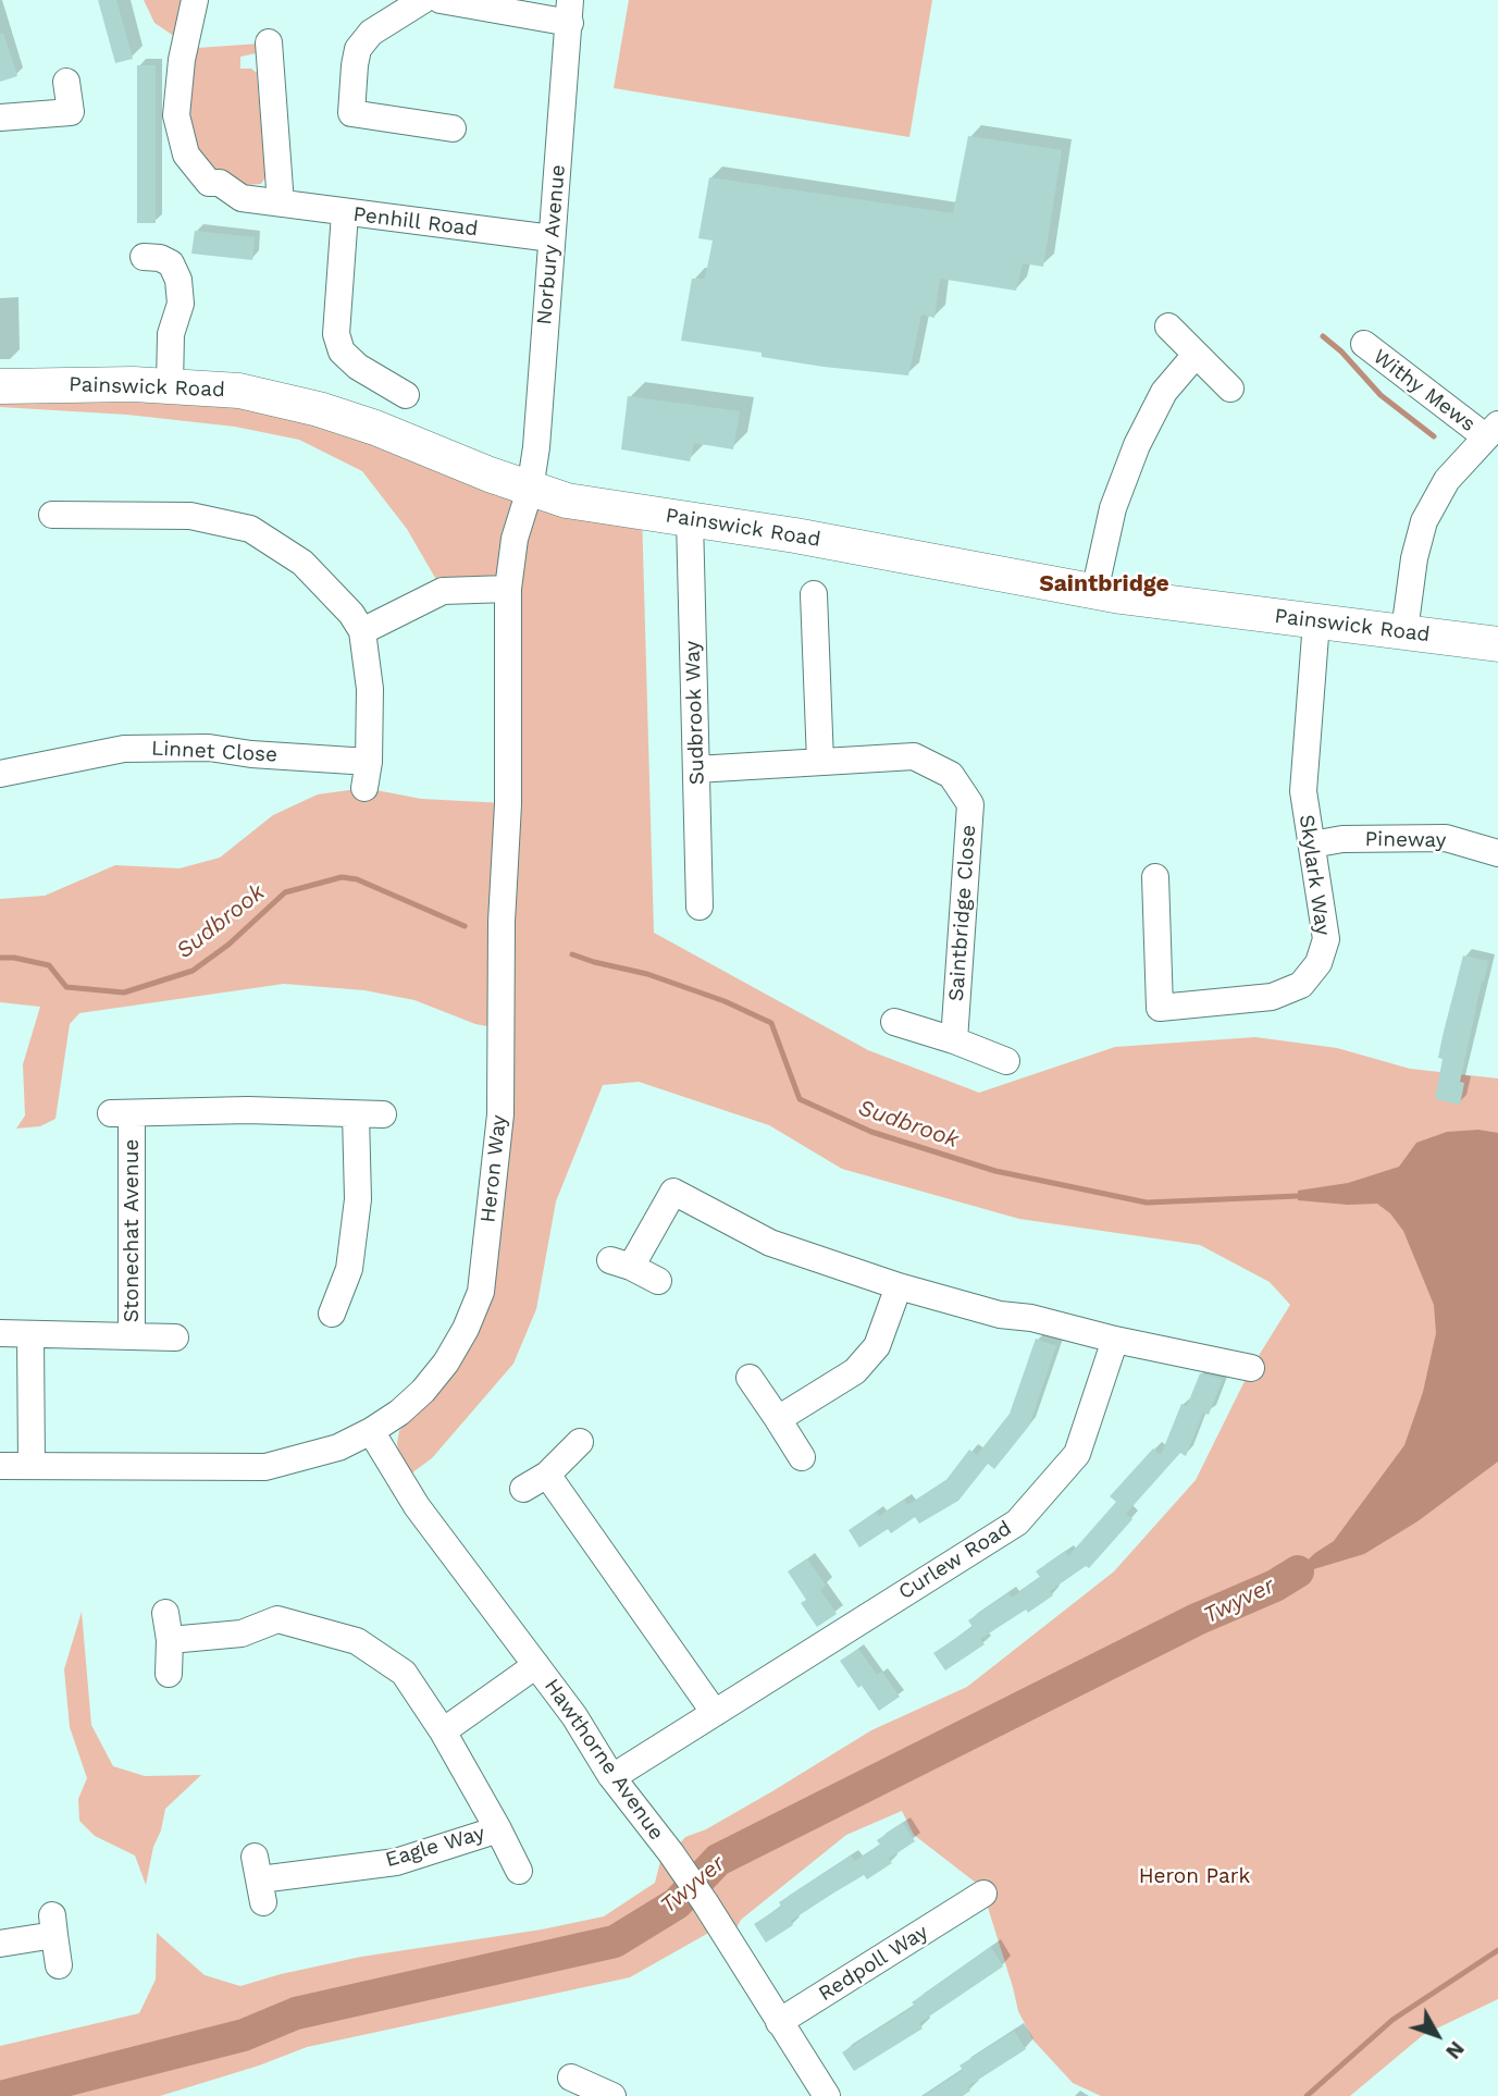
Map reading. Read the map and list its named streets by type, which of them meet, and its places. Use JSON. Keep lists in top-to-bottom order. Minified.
{"streets":{"main road":["Painswick Road"],"street":["Penhill Road","Norbury Avenue","Withy Mews","Sudbrook Way","Linnet Close","Pineway","Skylark Way","Saintbridge Close","Heron Way","Stonechat Avenue","Curlew Road","Hawthorne Avenue","Eagle Way","Redpoll Way"]},"crossings":[["Penhill Road","Norbury Avenue"],["Norbury Avenue","Painswick Road"],["Norbury Avenue","Heron Way"],["Painswick Road","Sudbrook Way"],["Painswick Road","Skylark Way"],["Painswick Road","Heron Way"],["Sudbrook Way","Saintbridge Close"],["Pineway","Skylark Way"],["Heron Way","Hawthorne Avenue"],["Curlew Road","Hawthorne Avenue"],["Hawthorne Avenue","Redpoll Way"]],"districts":["Saintbridge"],"water":["Sudbrook","Twyver"],"parks":["Heron Park"],"north":"bottom right"}
